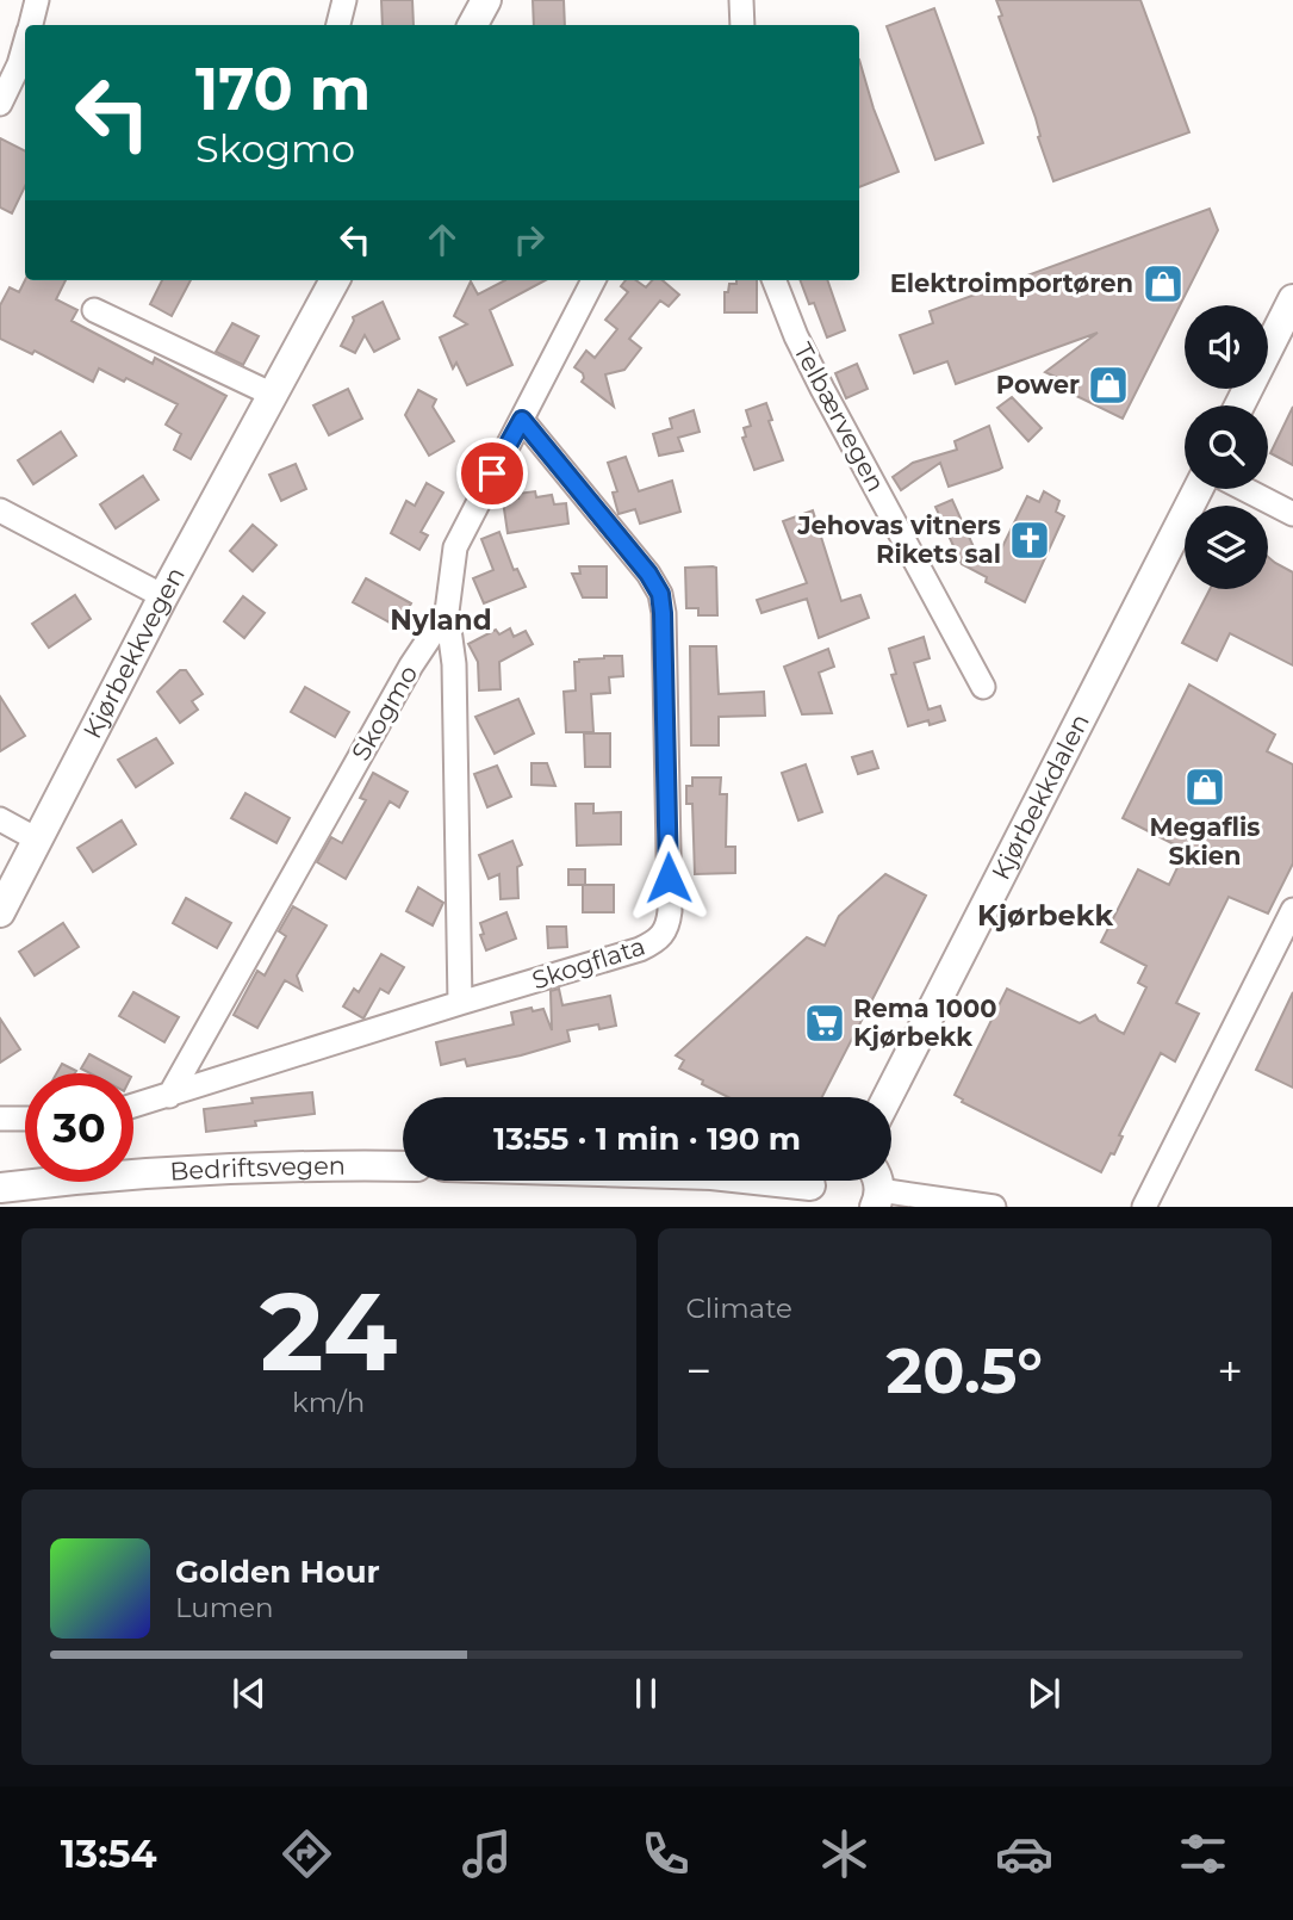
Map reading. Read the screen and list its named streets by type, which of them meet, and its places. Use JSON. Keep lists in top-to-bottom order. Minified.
{"streets":{"street":["Telbærvegen","Kjørbekkvegen","Skogmo","Kjørbekkdalen","Skogflata","Bedriftsvegen"]},"crossings":[["Skogmo","Skogflata"]],"districts":["Nyland","Kjørbekk"],"places":{"shop":["Elektroimportøren","Power","Megaflis Skien"],"church":["Jehovas vitners Rikets sal"],"supermarket":["Rema 1000 Kjørbekk"]},"page":{"turn":["170 m","Skogmo"],"limit":"30","trip":"13:55 · 1 min · 190 m","tile":[["24","km/h"],"Climate"],"heat":["−","20.5°","+"],"song":["Golden Hour","Lumen"],"tabs":"13:54"}}
